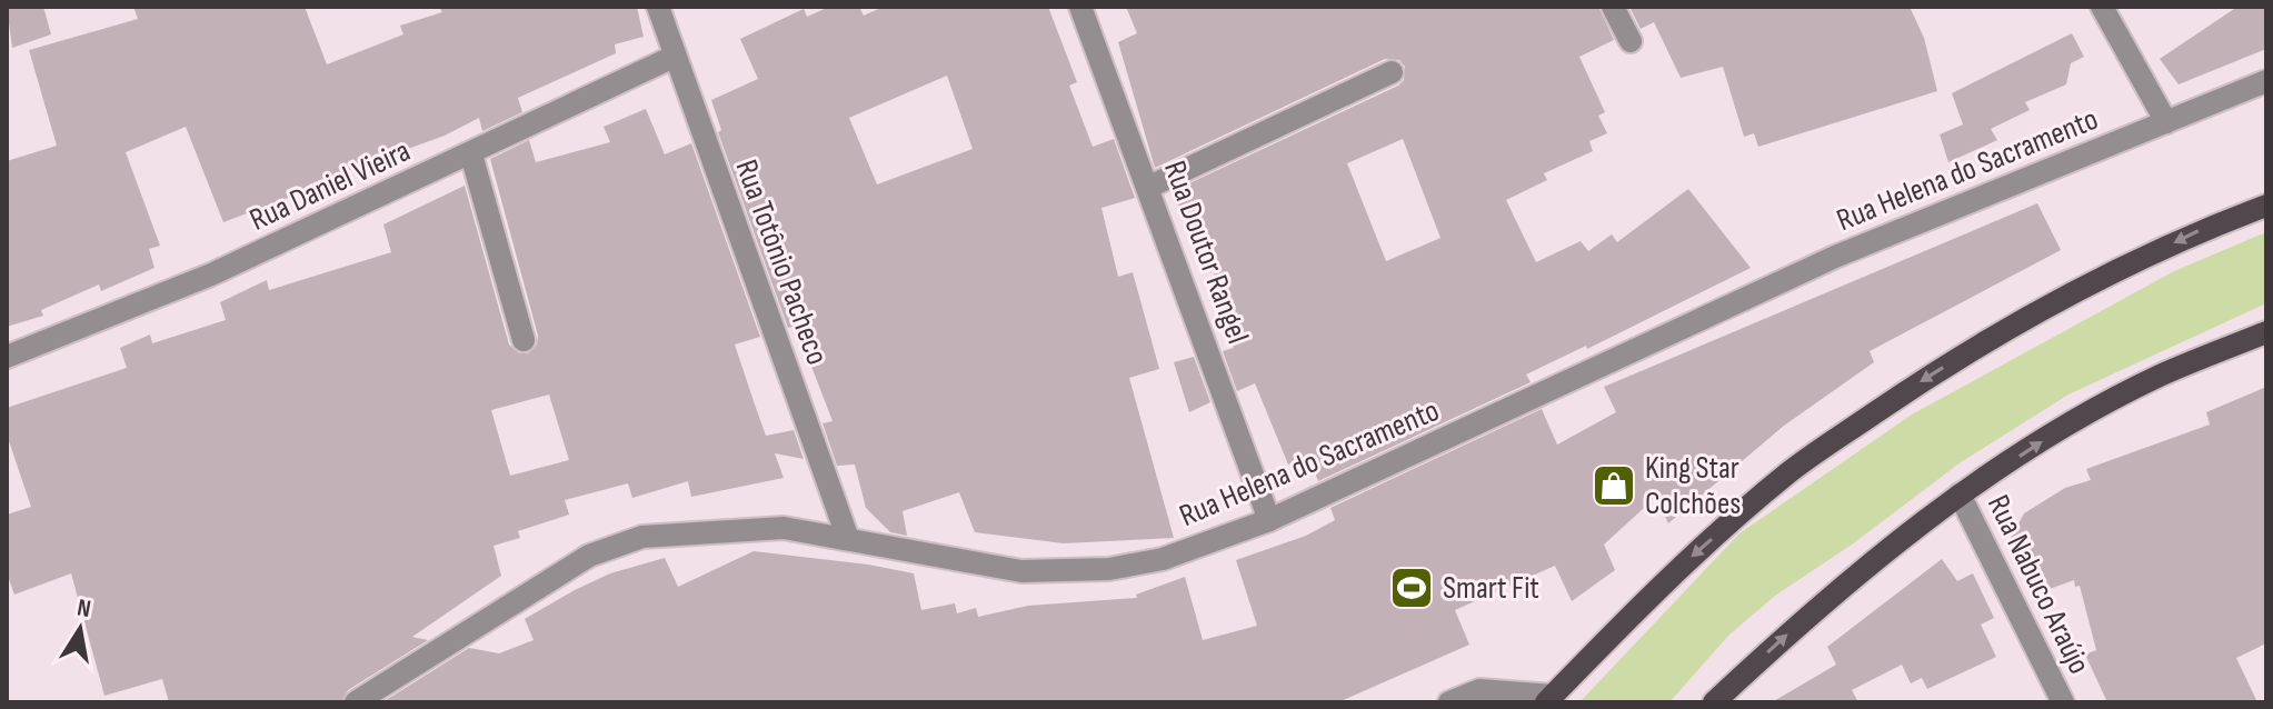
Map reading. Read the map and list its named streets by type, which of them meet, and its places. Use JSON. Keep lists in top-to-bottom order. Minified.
{"streets":{"street":["Rua Helena do Sacramento","Rua Daniel Vieira","Rua Doutor Rangel","Rua Totônio Pacheco","Rua Nabuco Araújo"]},"crossings":[["Rua Helena do Sacramento","Rua Doutor Rangel"],["Rua Helena do Sacramento","Rua Totônio Pacheco"],["Rua Daniel Vieira","Rua Totônio Pacheco"]],"places":{"shop":["King Star Colchões"],"sports":["Smart Fit"]},"north":"top"}
